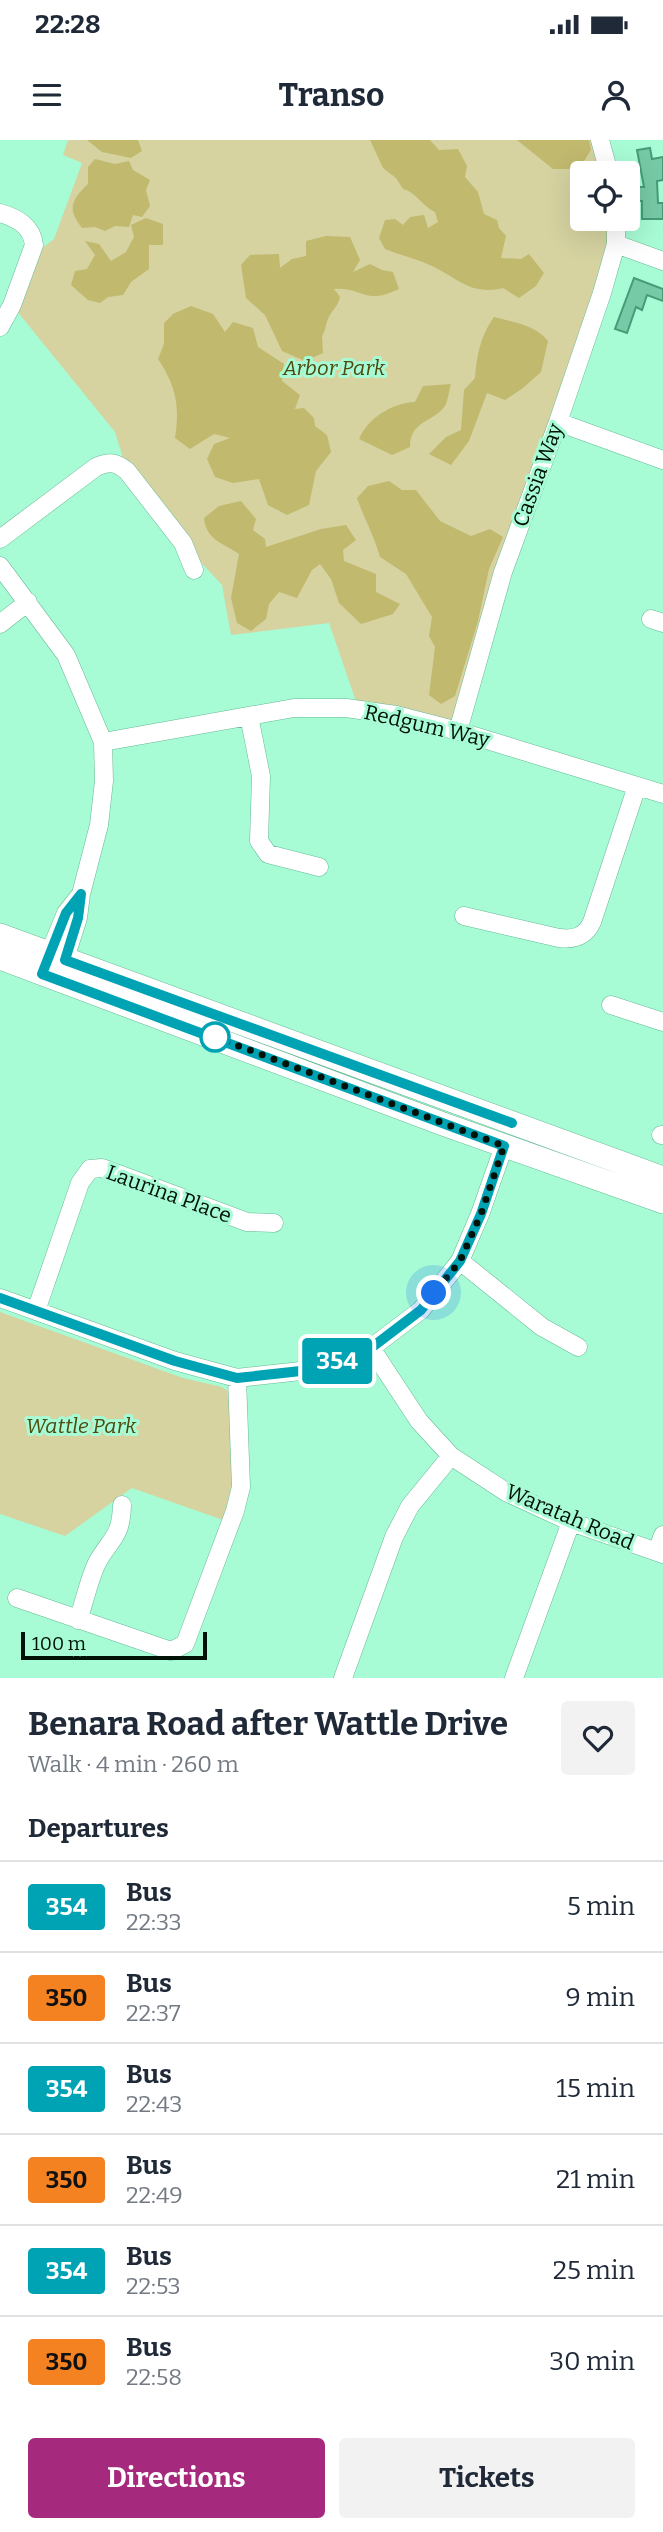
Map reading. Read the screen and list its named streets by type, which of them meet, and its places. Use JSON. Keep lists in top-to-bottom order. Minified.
{"streets":{"street":["Cassia Way","Redgum Way","Laurina Place","Waratah Road"]},"crossings":[["Cassia Way","Redgum Way"]],"parks":["Arbor Park","Wattle Park"],"lines":["bus line 354"],"scale_bar":"100 m","page":{"status":"22:28","header":"Transo","on_map":"354","scale":"100 m","heading":[["Benara Road after Wattle Drive","Walk · 4 min · 260 m"],"Departures"],"list":[{"mark":"354","name":"Bus","note":"22:33","value":"5 min"},{"mark":"350","name":"Bus","note":"22:37","value":"9 min"},{"mark":"354","name":"Bus","note":"22:43","value":"15 min"},{"mark":"350","name":"Bus","note":"22:49","value":"21 min"},{"mark":"354","name":"Bus","note":"22:53","value":"25 min"},{"mark":"350","name":"Bus","note":"22:58","value":"30 min"}],"buttons":["Directions","Tickets"]}}
